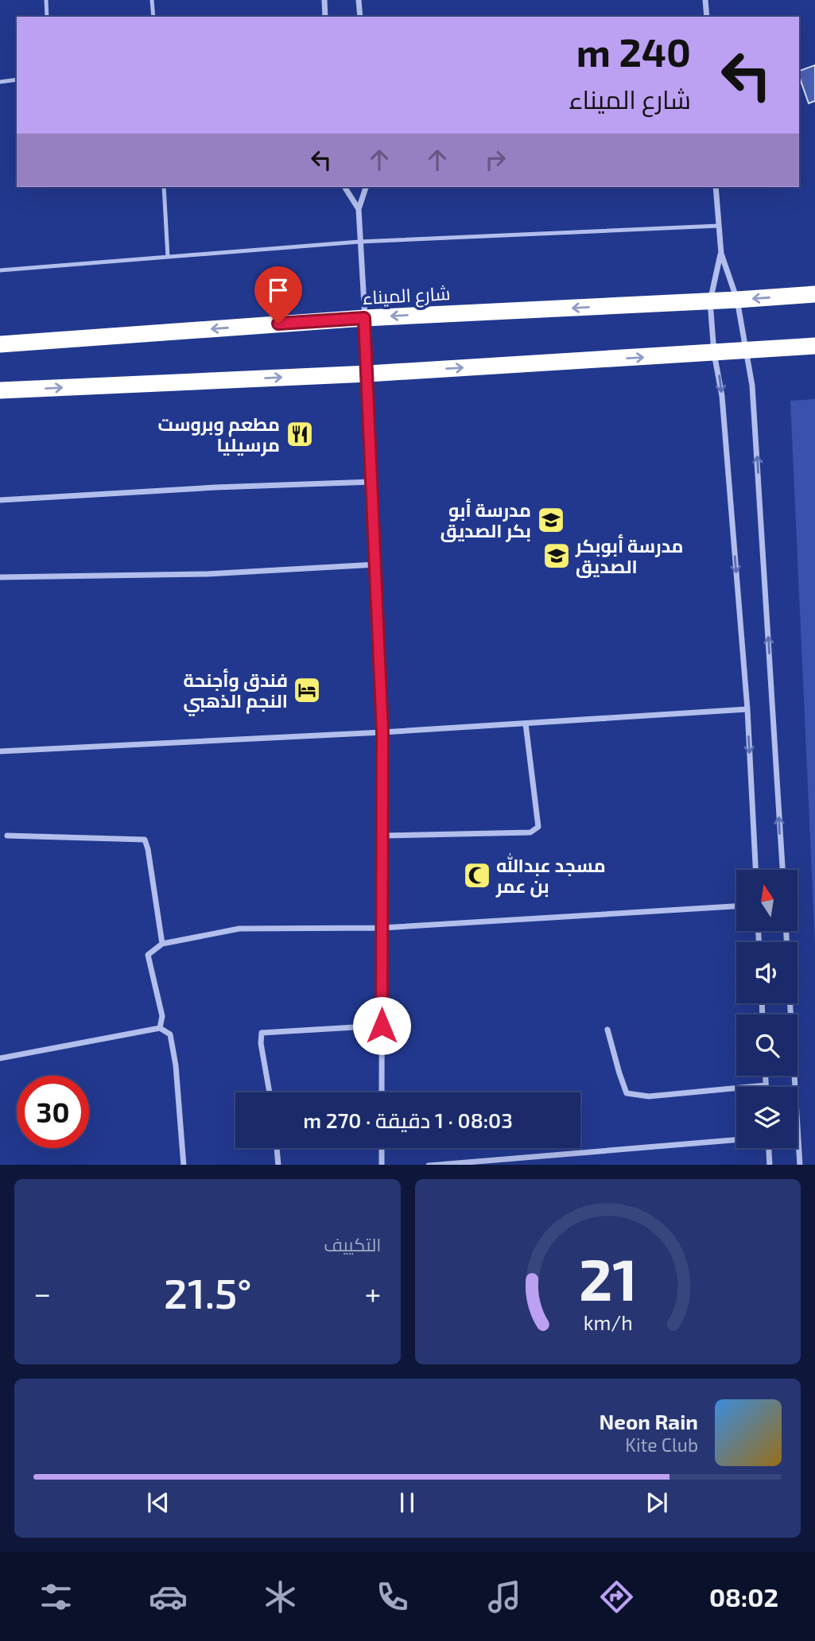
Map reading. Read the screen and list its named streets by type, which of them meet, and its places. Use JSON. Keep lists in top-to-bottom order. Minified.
{"streets":{"highway":["شارع الميناء"]},"places":{"restaurant":["مطعم وبروست مرسيليا"],"school or university":["مدرسة أبو بكر الصديق","مدرسة أبوبكر الصديق"],"hotel":["فندق وأجنحة النجم الذهبي"],"mosque":["مسجد عبدالله بن عمر"]},"north":"top","page":{"turn":["240 m","شارع الميناء"],"limit":"30","trip":"08:03 · 1 دقيقة · 270 m","tile":"التكييف","heat":["−","21.5°","+"],"song":["Neon Rain","Kite Club"],"tabs":"08:02","gauge":["21","km/h"]}}
